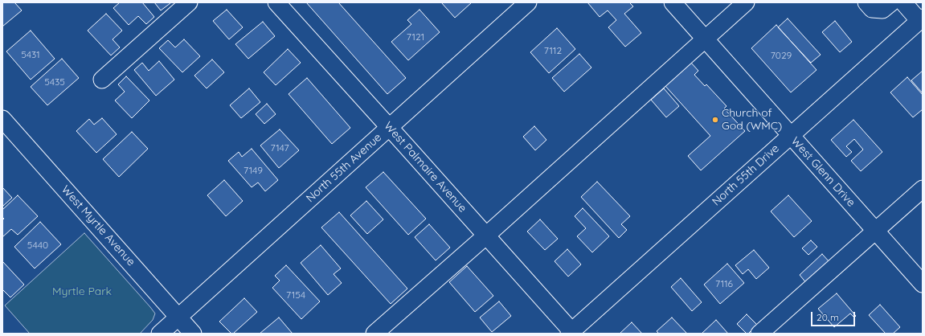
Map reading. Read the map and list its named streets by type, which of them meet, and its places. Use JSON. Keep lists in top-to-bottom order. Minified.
{"streets":{"street":["West Palmaire Avenue","North 55th Avenue","West Glenn Drive","North 55th Drive","West Myrtle Avenue"]},"crossings":[["West Palmaire Avenue","North 55th Avenue"],["West Palmaire Avenue","North 55th Drive"],["North 55th Avenue","West Myrtle Avenue"],["West Glenn Drive","North 55th Drive"]],"parks":["Myrtle Park"],"places":["Church of God (WMC)"],"house_numbers":["7121","7112","5431","7029","5435","7147","7149","5440","7116","7154"],"scale_bar":"20 m"}
